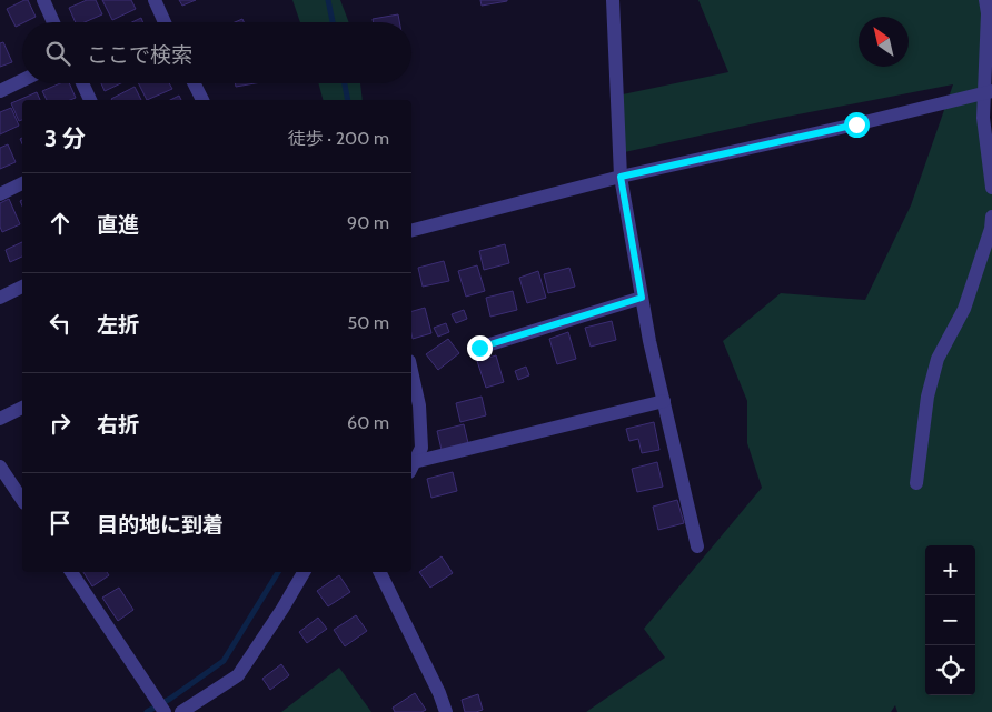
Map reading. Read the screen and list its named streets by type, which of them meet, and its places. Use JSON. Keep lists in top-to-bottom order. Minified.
{"north":"top left","page":{"search":"ここで検索","heading":["3 分","徒歩 · 200 m"],"list":[["直進","90 m"],["左折","50 m"],["右折","60 m"],"目的地に到着"],"map_buttons":["+","−"]}}
